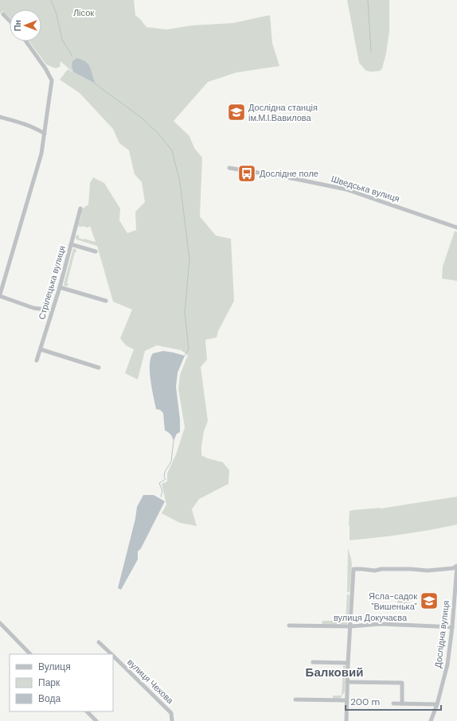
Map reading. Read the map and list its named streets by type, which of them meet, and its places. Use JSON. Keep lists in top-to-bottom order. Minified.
{"streets":{"street":["Шведська вулиця","Стрілецька вулиця","вулиця Докучаєва","Дослідна вулиця","вулиця Чехова"]},"crossings":[["вулиця Докучаєва","Дослідна вулиця"]],"districts":["Балковий"],"parks":["Лісок"],"places":{"school or university":["Дослідна станція ім.М.І.Вавилова","Ясла-садок \"Вишенька\""],"bus stop":["Дослідне поле"]},"legend":["Вулиця","Парк","Вода"],"scale_bar":"200 m","north":"left"}
